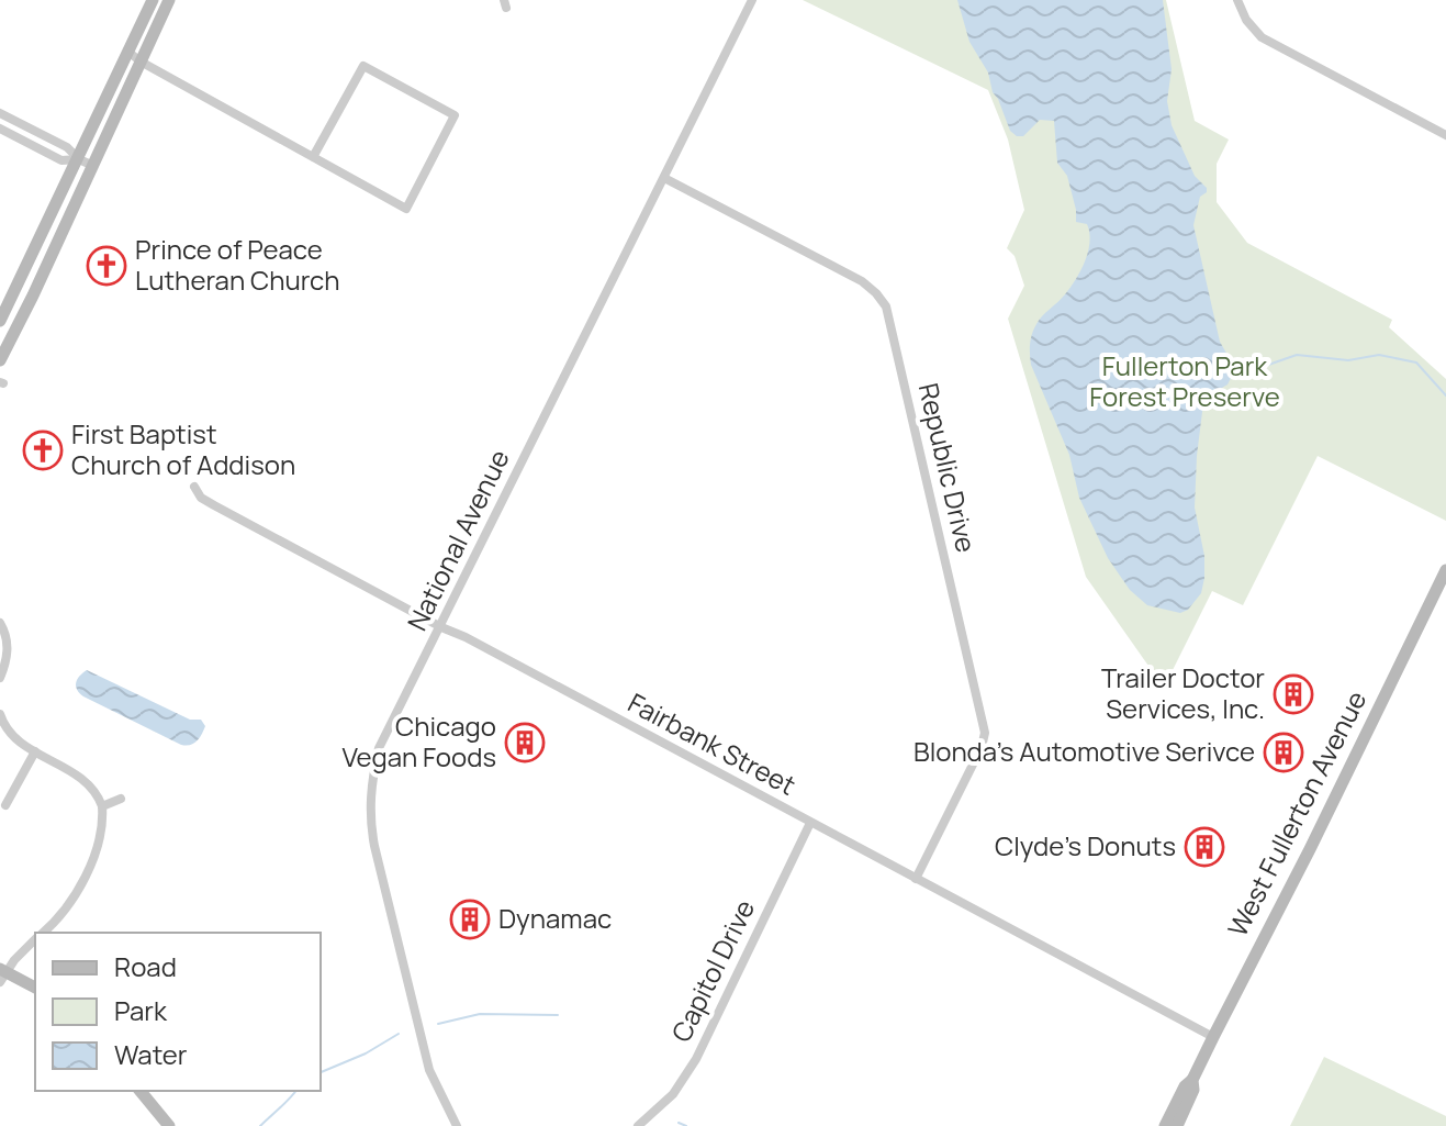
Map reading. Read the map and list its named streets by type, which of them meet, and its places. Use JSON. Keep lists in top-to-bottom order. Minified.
{"streets":{"main road":["West Fullerton Avenue"],"street":["Republic Drive","National Avenue","Fairbank Street","Capitol Drive"]},"crossings":[["Republic Drive","National Avenue"],["Republic Drive","Fairbank Street"],["National Avenue","Fairbank Street"],["Fairbank Street","West Fullerton Avenue"],["Fairbank Street","Capitol Drive"]],"parks":["Fullerton Park Forest Preserve"],"places":{"church":["Prince of Peace Lutheran Church","First Baptist Church of Addison"],"building":["Trailer Doctor Services, Inc.","Chicago Vegan Foods","Blonda's Automotive Serivce","Clyde's Donuts","Dynamac"]},"legend":["Road","Park","Water"]}
